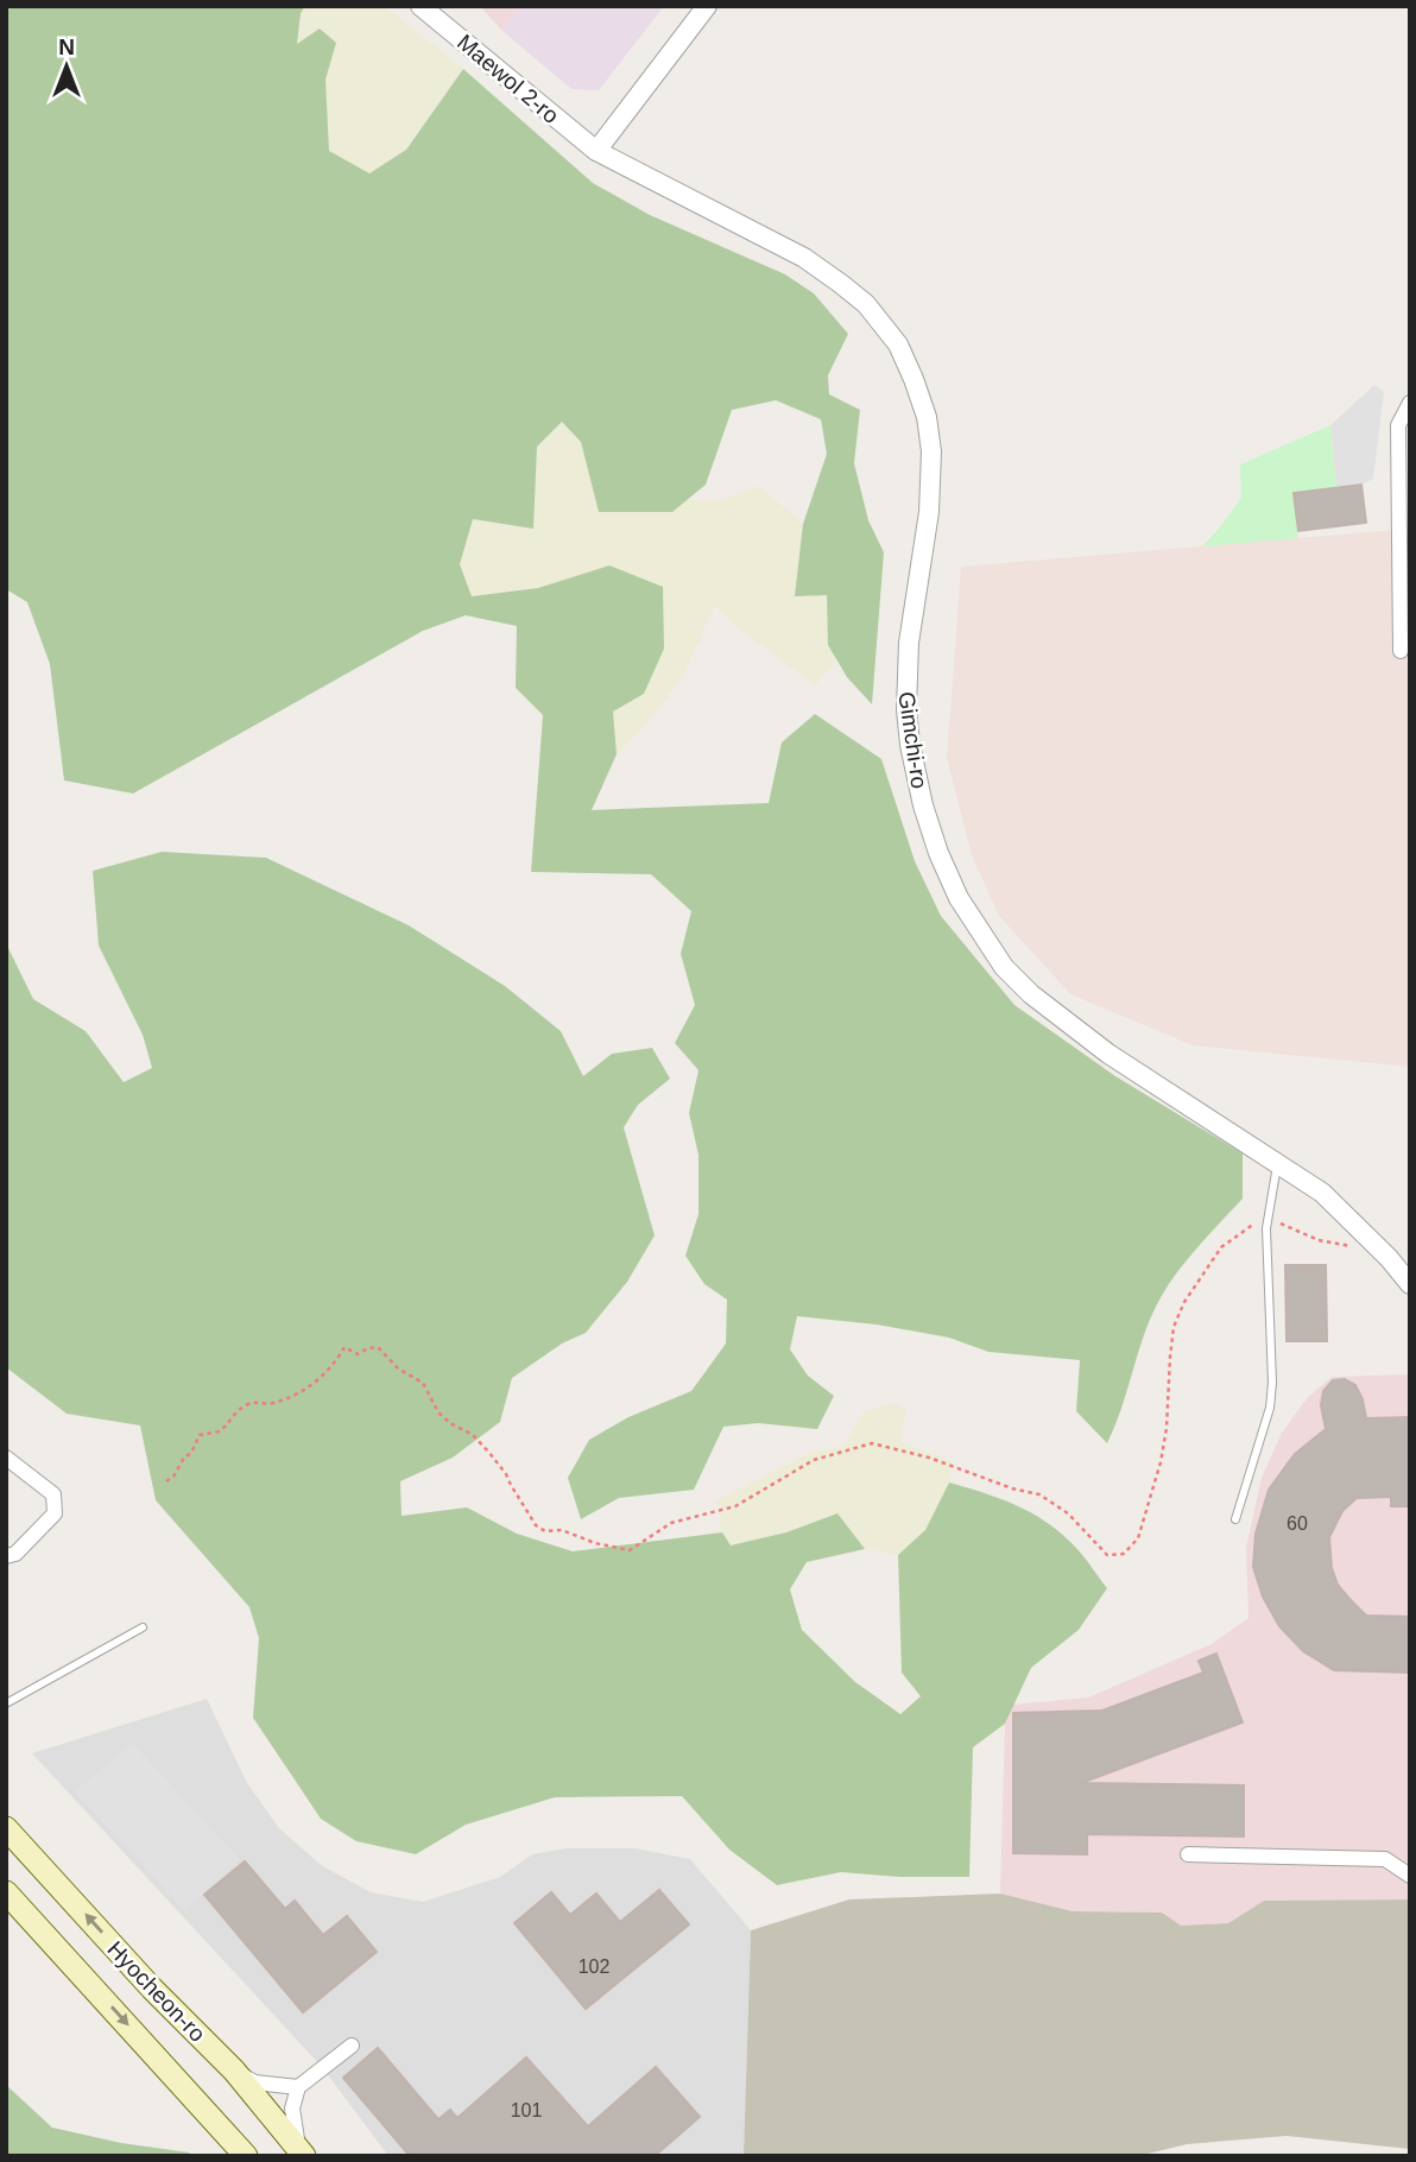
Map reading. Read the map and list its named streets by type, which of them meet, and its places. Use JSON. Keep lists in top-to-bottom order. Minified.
{"streets":{"main road":["Hyocheon-ro"],"street":["Maewol 2-ro","Gimchi-ro"]},"crossings":[["Maewol 2-ro","Gimchi-ro"]],"house_numbers":["60","102","101"],"north":"top"}
